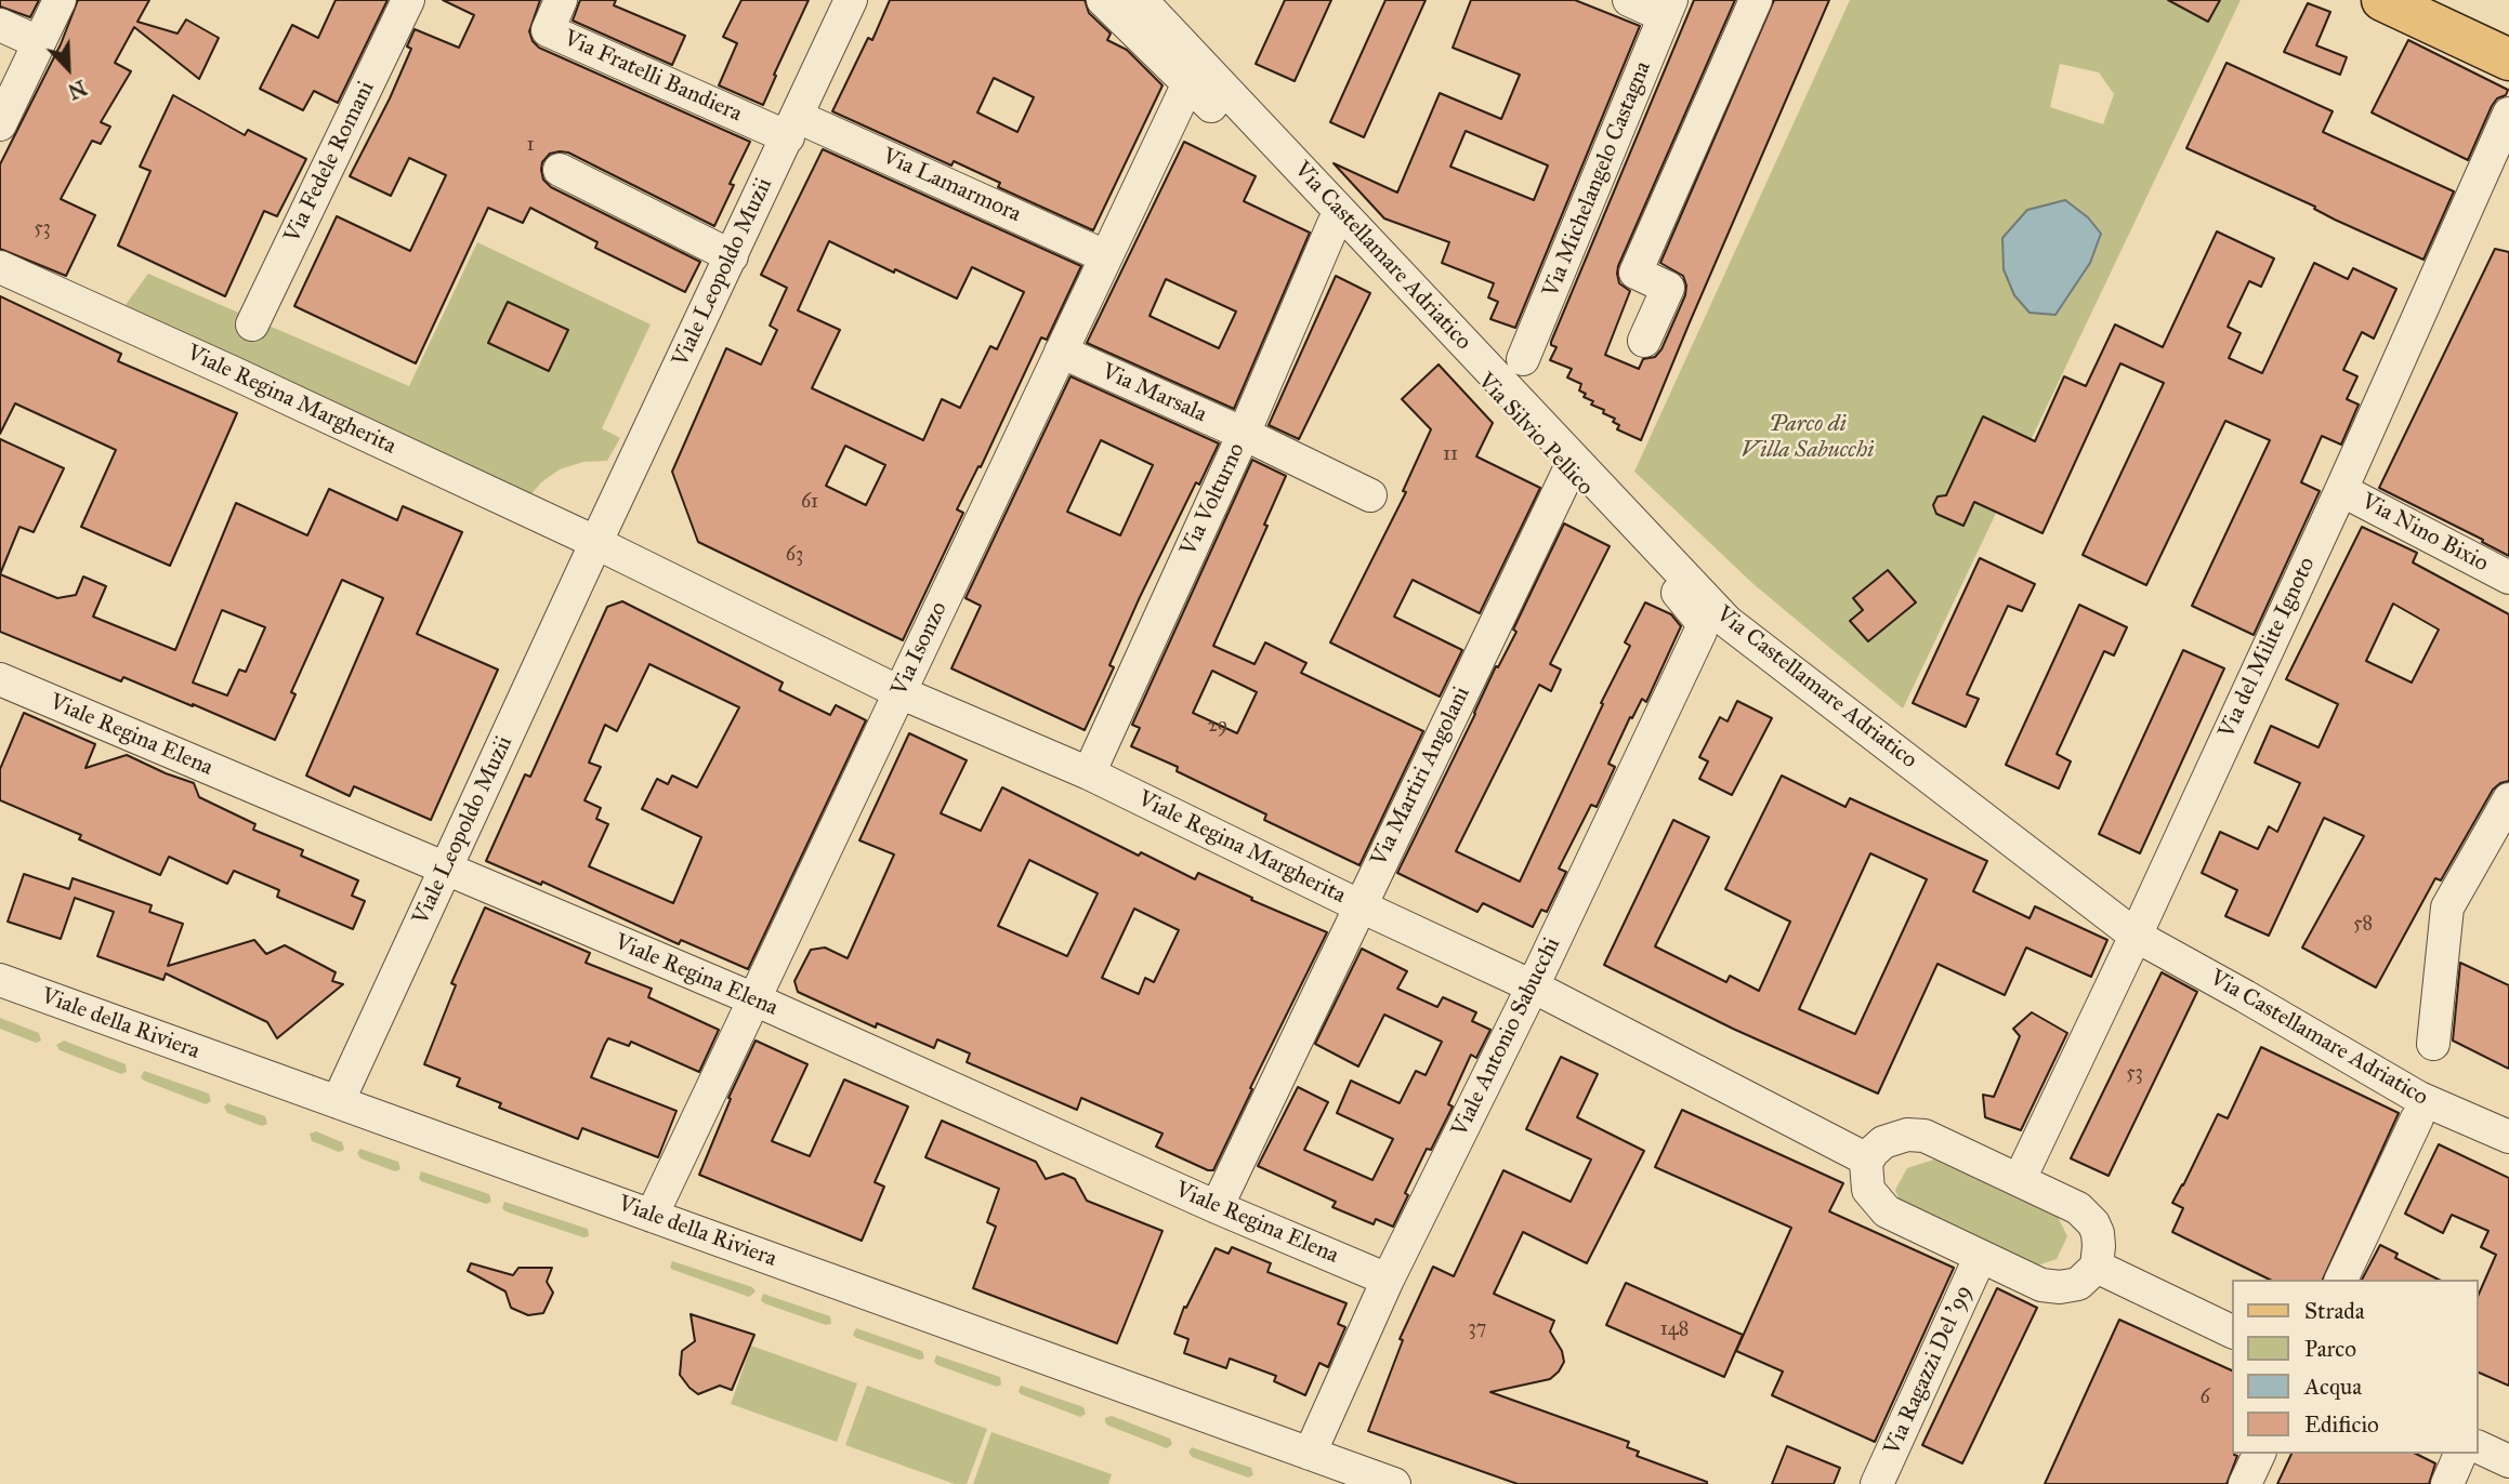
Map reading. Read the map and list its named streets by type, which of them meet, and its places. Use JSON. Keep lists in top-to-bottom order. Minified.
{"streets":{"street":["Via Fratelli Bandiera","Via Fedele Romani","Via Michelangelo Castagna","Via Lamarmora","Via Castellamare Adriatico","Viale Leopoldo Muzii","Via Marsala","Viale Regina Margherita","Via Silvio Pellico","Via Volturno","Via Nino Bixio","Via del Milite Ignoto","Via Isonzo","Viale Regina Elena","Via Martiri Angolani","Viale della Riviera","Viale Antonio Sabucchi","Via Ragazzi Del '99"]},"crossings":[["Via Fratelli Bandiera","Via Lamarmora"],["Via Fratelli Bandiera","Viale Leopoldo Muzii"],["Via Lamarmora","Viale Leopoldo Muzii"],["Via Lamarmora","Via Isonzo"],["Via Castellamare Adriatico","Via del Milite Ignoto"],["Viale Leopoldo Muzii","Viale Regina Margherita"],["Viale Leopoldo Muzii","Viale Regina Elena"],["Viale Leopoldo Muzii","Viale della Riviera"],["Via Marsala","Via Volturno"],["Via Marsala","Via Isonzo"],["Viale Regina Margherita","Via Volturno"],["Viale Regina Margherita","Via Isonzo"],["Viale Regina Margherita","Via Martiri Angolani"],["Viale Regina Margherita","Viale Antonio Sabucchi"],["Via Silvio Pellico","Via Volturno"],["Via Silvio Pellico","Via Isonzo"],["Via Silvio Pellico","Via Martiri Angolani"],["Via Silvio Pellico","Viale Antonio Sabucchi"],["Via Nino Bixio","Via del Milite Ignoto"],["Via Isonzo","Viale Regina Elena"],["Via Isonzo","Viale della Riviera"],["Viale Regina Elena","Via Martiri Angolani"],["Viale Regina Elena","Viale Antonio Sabucchi"],["Viale della Riviera","Viale Antonio Sabucchi"]],"parks":["Parco di Villa Sabucchi"],"house_numbers":["1","53","11","61","63","29","58","53","37","148","6"],"legend":["Strada","Parco","Acqua","Edificio"],"north":"bottom right"}
